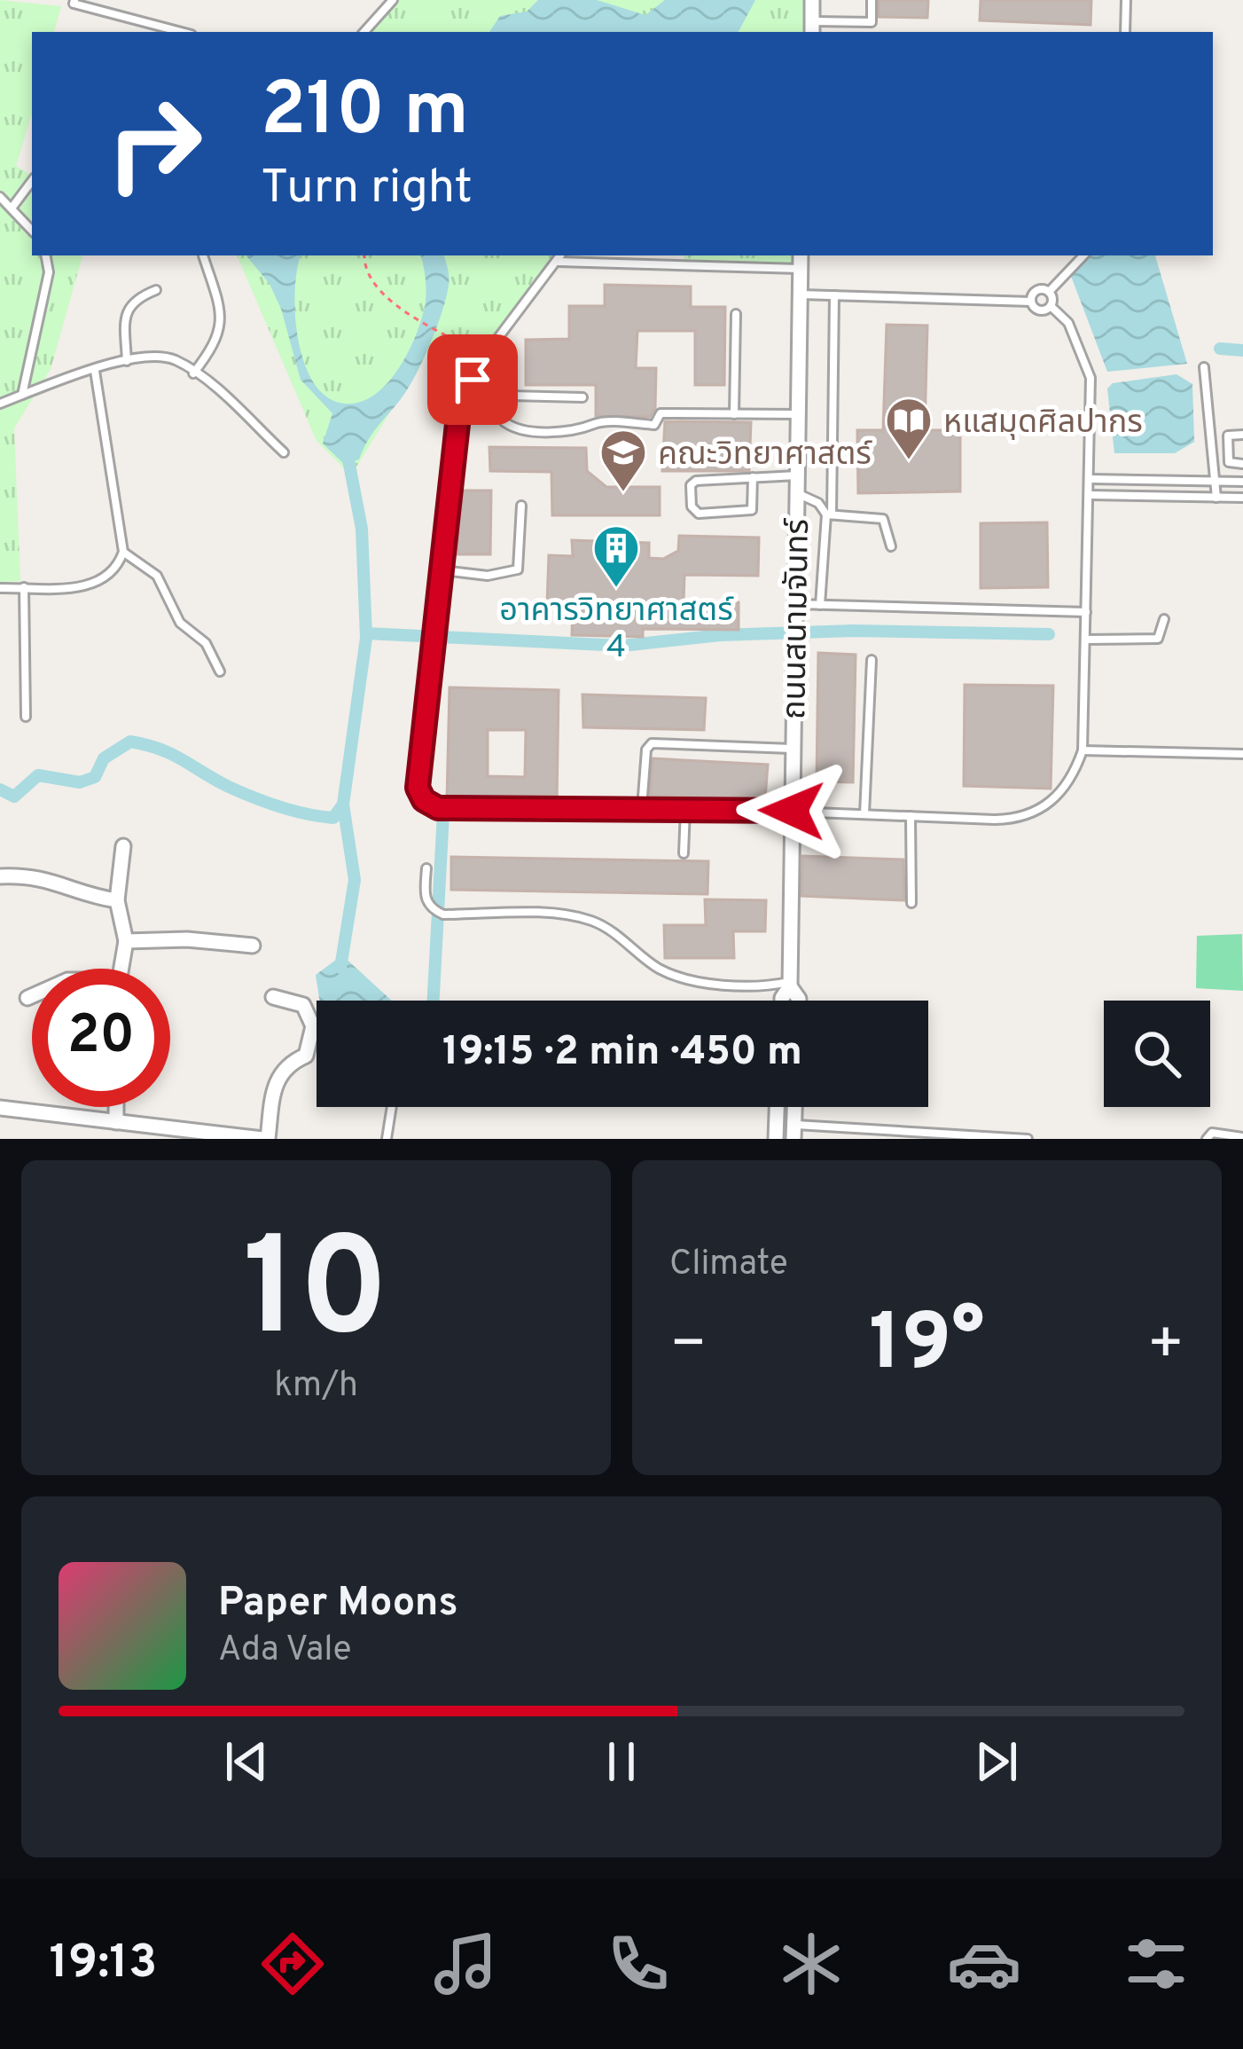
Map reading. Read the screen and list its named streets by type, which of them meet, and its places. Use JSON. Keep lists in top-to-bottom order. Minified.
{"streets":{"street":["ถนนสนามจันทร์"]},"places":{"library":["หแสมุดศิลปากร"],"school or university":["คณะวิทยาศาสตร์"],"building":["อาคารวิทยาศาสตร์ 4"]},"page":{"turn":["210 m","Turn right"],"limit":"20","trip":"19:15 · 2 min · 450 m","tile":[["10","km/h"],"Climate"],"heat":["−","19°","+"],"song":["Paper Moons","Ada Vale"],"tabs":"19:13"}}
